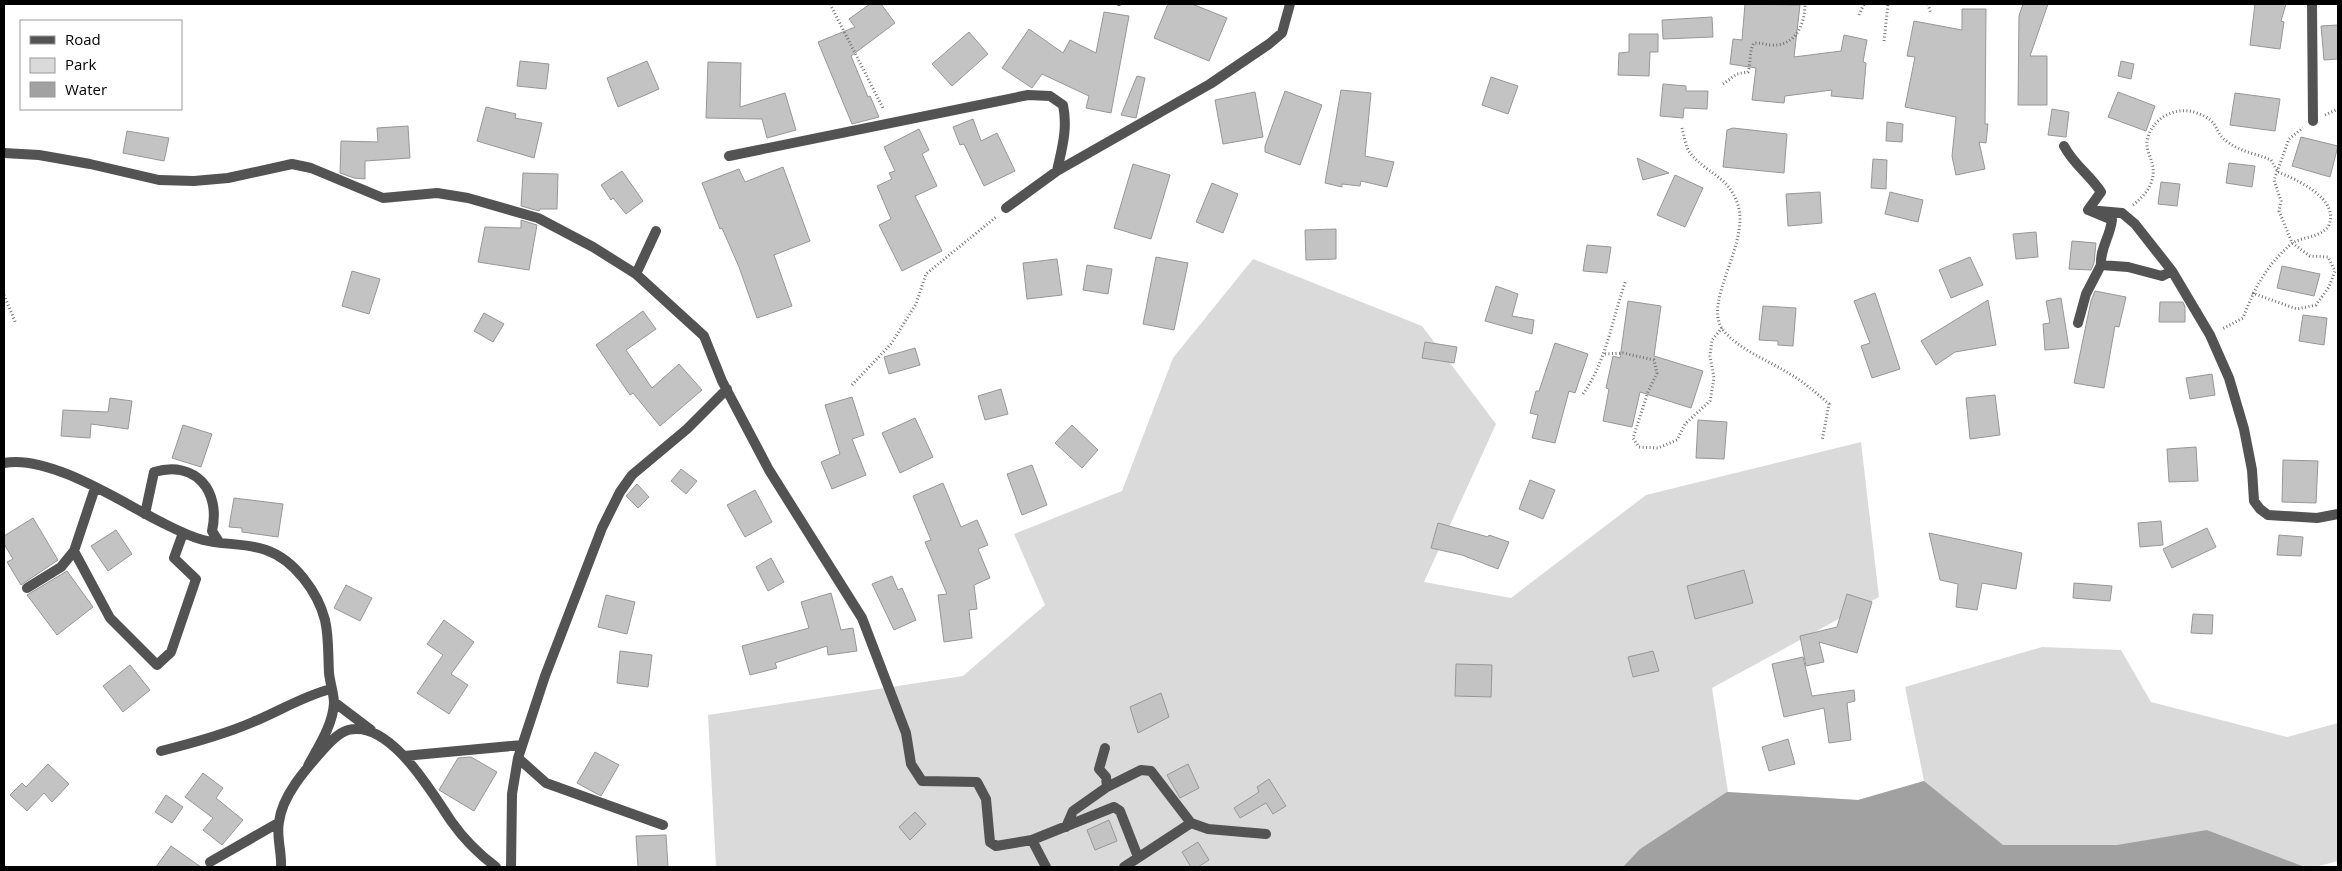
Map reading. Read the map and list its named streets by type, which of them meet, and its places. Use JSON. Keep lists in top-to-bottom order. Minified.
{"legend":["Road","Park","Water"]}
